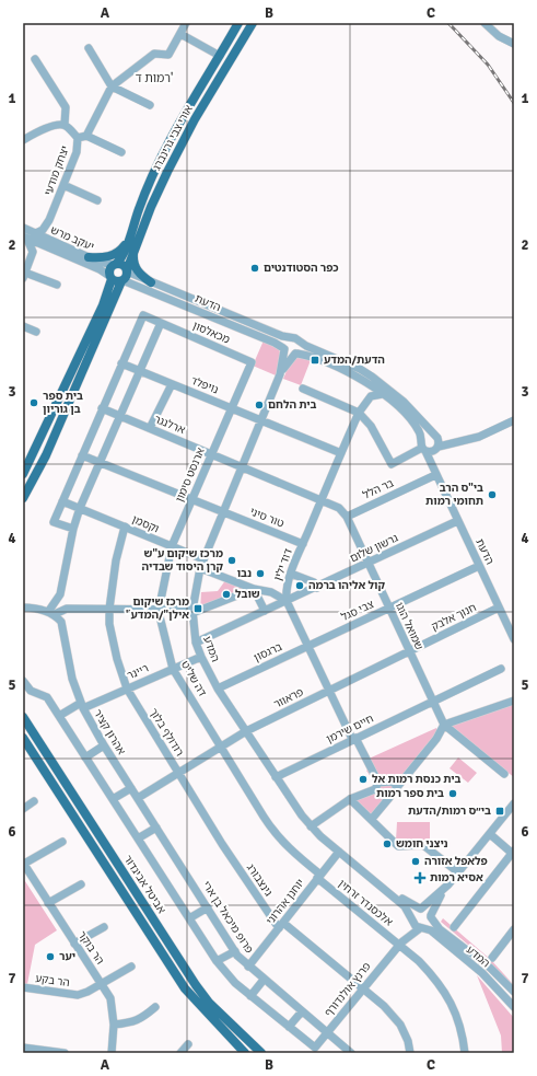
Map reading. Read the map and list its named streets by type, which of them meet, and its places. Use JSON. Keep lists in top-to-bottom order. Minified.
{"streets":{"main road":["אורי צבי גרינברג","אביטל אביגדור"],"street":["יצחק מודעי","יעקב מרש","הדעת","מכאלסון","נויפלד","ארלנגר","ארנסט סימון","בר הלל","טור סיני","וקסמן","גרשון שלום","דוד ילין","צבי סגל","חנוך אלבק","שמואל הוגו","המדע","ברגסון","ריינר","דה שליט","פראוור","חיים שירמן","אהרון קציר","רודולף בלוך","גינצבורג","יוחנן אהרוני","אלכסנדר זרחין","פרופ מיכאל בן ארי","הר בוקר","הר בקע","פרנץ אולנדורף"]},"crossings":[["אורי צבי גרינברג","יעקב מרש"],["אורי צבי גרינברג","הדעת"],["יצחק מודעי","יעקב מרש"],["יעקב מרש","הדעת"],["הדעת","בר הלל"],["הדעת","גרשון שלום"],["הדעת","צבי סגל"],["הדעת","חנוך אלבק"],["הדעת","המדע"],["מכאלסון","נויפלד"],["מכאלסון","ארנסט סימון"],["נויפלד","ארנסט סימון"],["נויפלד","דוד ילין"],["נויפלד","המדע"],["ארלנגר","ארנסט סימון"],["ארלנגר","שמואל הוגו"],["ארלנגר","המדע"],["ארנסט סימון","טור סיני"],["ארנסט סימון","וקסמן"],["ארנסט סימון","דה שליט"],["בר הלל","שמואל הוגו"],["טור סיני","דוד ילין"],["טור סיני","המדע"],["וקסמן","המדע"],["וקסמן","רודולף בלוך"],["גרשון שלום","דוד ילין"],["גרשון שלום","שמואל הוגו"],["גרשון שלום","המדע"],["דוד ילין","שמואל הוגו"],["צבי סגל","שמואל הוגו"],["צבי סגל","ברגסון"],["חנוך אלבק","שמואל הוגו"],["חנוך אלבק","פראוור"],["שמואל הוגו","חיים שירמן"],["המדע","ברגסון"],["המדע","ריינר"],["המדע","פראוור"],["המדע","חיים שירמן"],["המדע","יוחנן אהרוני"],["המדע","פרנץ אולנדורף"],["ריינר","דה שליט"],["ריינר","אהרון קציר"],["ריינר","רודולף בלוך"],["דה שליט","פראוור"],["דה שליט","אלכסנדר זרחין"],["פראוור","אהרון קציר"],["פראוור","רודולף בלוך"],["אהרון קציר","פרופ מיכאל בן ארי"],["רודולף בלוך","גינצבורג"],["גינצבורג","יוחנן אהרוני"],["גינצבורג","פרנץ אולנדורף"],["יוחנן אהרוני","אלכסנדר זרחין"],["יוחנן אהרוני","פרופ מיכאל בן ארי"],["יוחנן אהרוני","פרנץ אולנדורף"],["אלכסנדר זרחין","פרנץ אולנדורף"],["פרופ מיכאל בן ארי","פרנץ אולנדורף"],["הר בוקר","הר בקע"]],"districts":["רמות ד'"],"places":{"other":["כפר הסטודנטים","בית ספר בן גוריון","בית הלחם","בי\"ס הרב תחומי רמות","מרכז שיקום ע\"ש קרן היסוד שבדיה","נבו","קול אליהו ברמה","שובל","בית כנסת רמות אל","בית ספר רמות","ניצני חומש","פלאפל אזורה","יער"],"transit":["הדעת/המדע","מרכז שיקום \"אילן\"/המדע","בי״ס רמות/הדעת"],"health":["אסיא רמות"]},"grid":{"columns":["A","B","C"],"rows":["1","2","3","4","5","6","7"]}}
